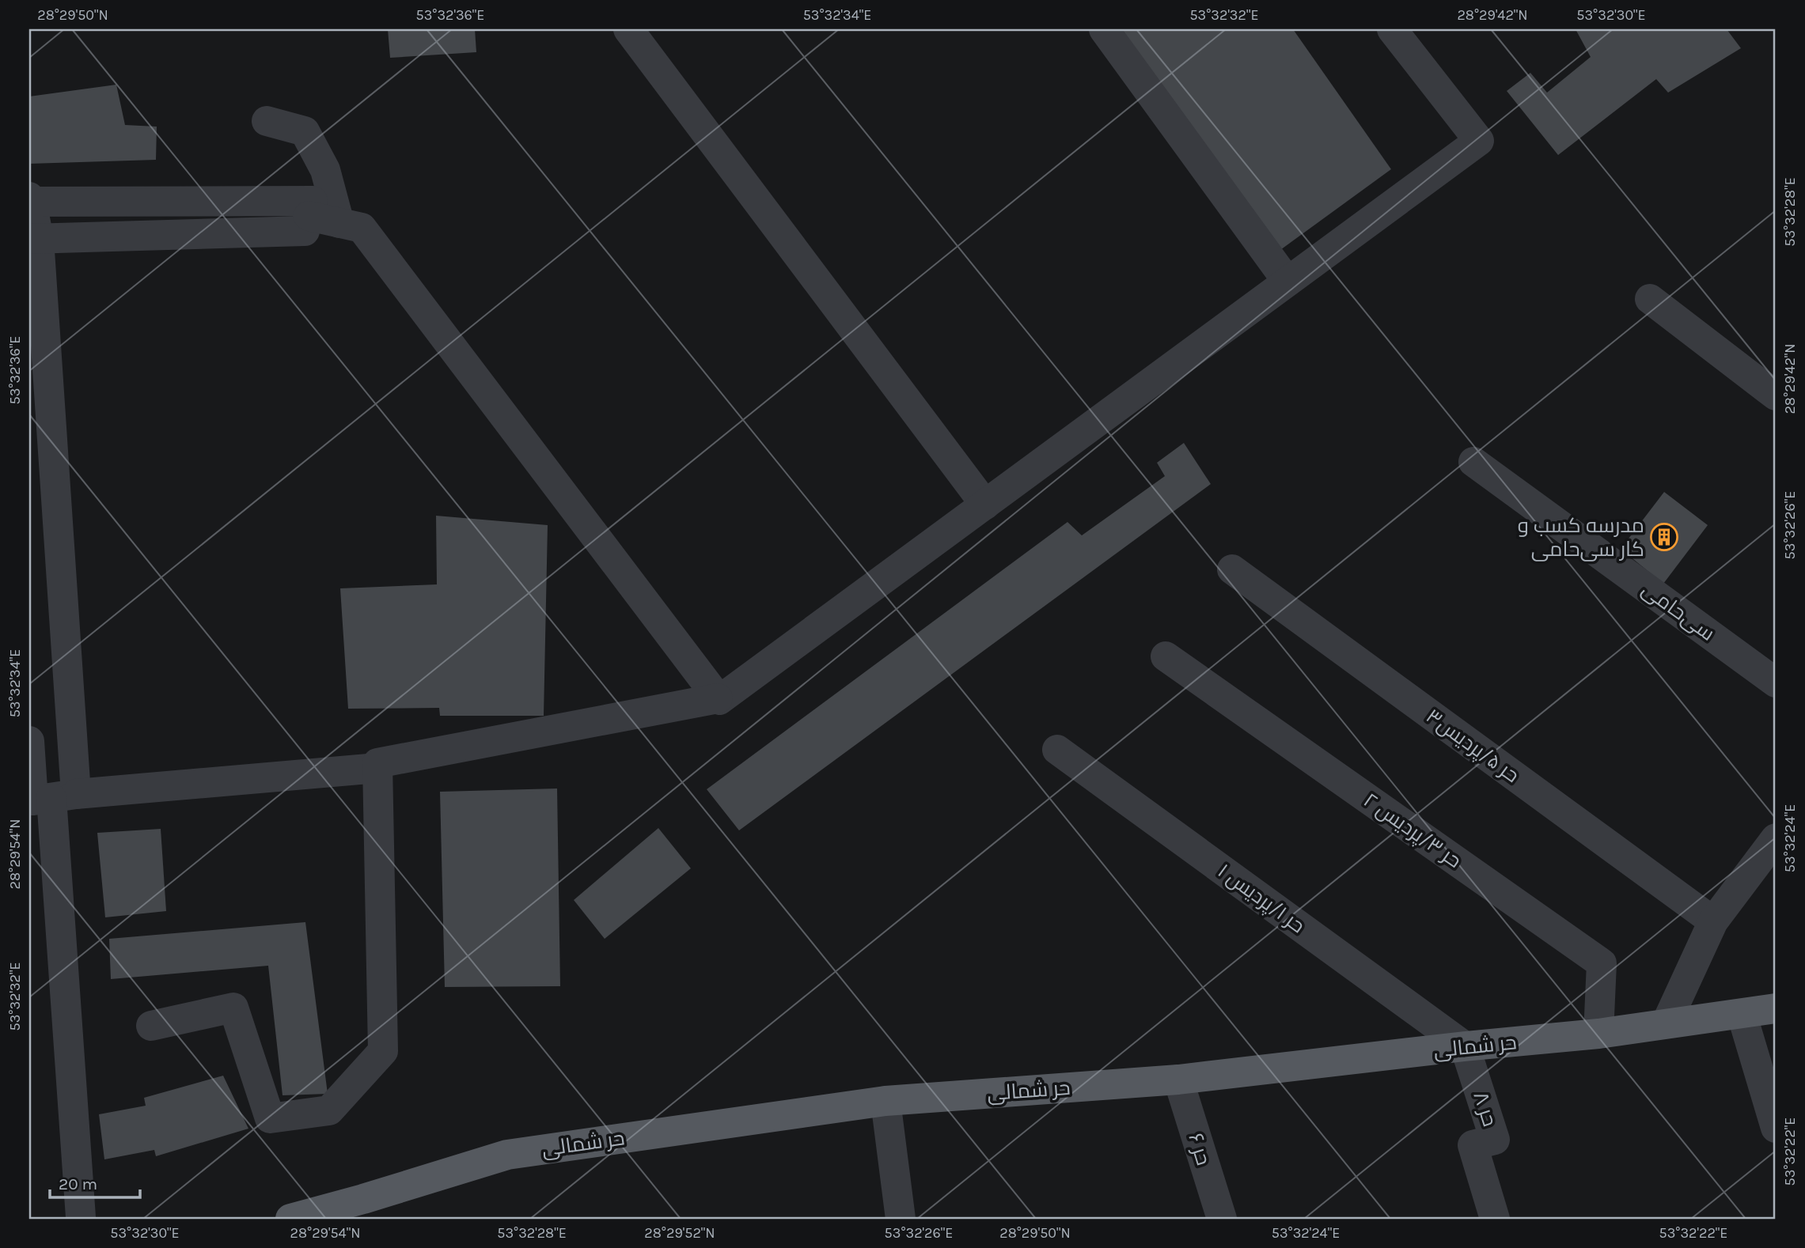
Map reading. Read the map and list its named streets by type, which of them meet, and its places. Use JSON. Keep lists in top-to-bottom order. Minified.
{"streets":{"main road":["حر شمالی"],"street":["سی‌حامی","حر ۵/پردیس۳","حر ۳/پردیس ۲","حر ۱/پردیس ۱","حر ۸","حر ۶"]},"crossings":[["حر ۳/پردیس ۲","حر شمالی"],["حر ۱/پردیس ۱","حر شمالی"],["حر ۱/پردیس ۱","حر ۸"],["حر شمالی","حر ۸"],["حر شمالی","حر ۶"]],"places":{"building":["مدرسه کسب و کار سی‌حامی"]},"scale_bar":"20 m","coordinates":["28°29'50\"N","53°32'36\"E","53°32'34\"E","53°32'32\"E","28°29'42\"N","53°32'30\"E","53°32'28\"E","53°32'26\"E","53°32'24\"E","28°29'54\"N","53°32'22\"E","28°29'52\"N"]}
